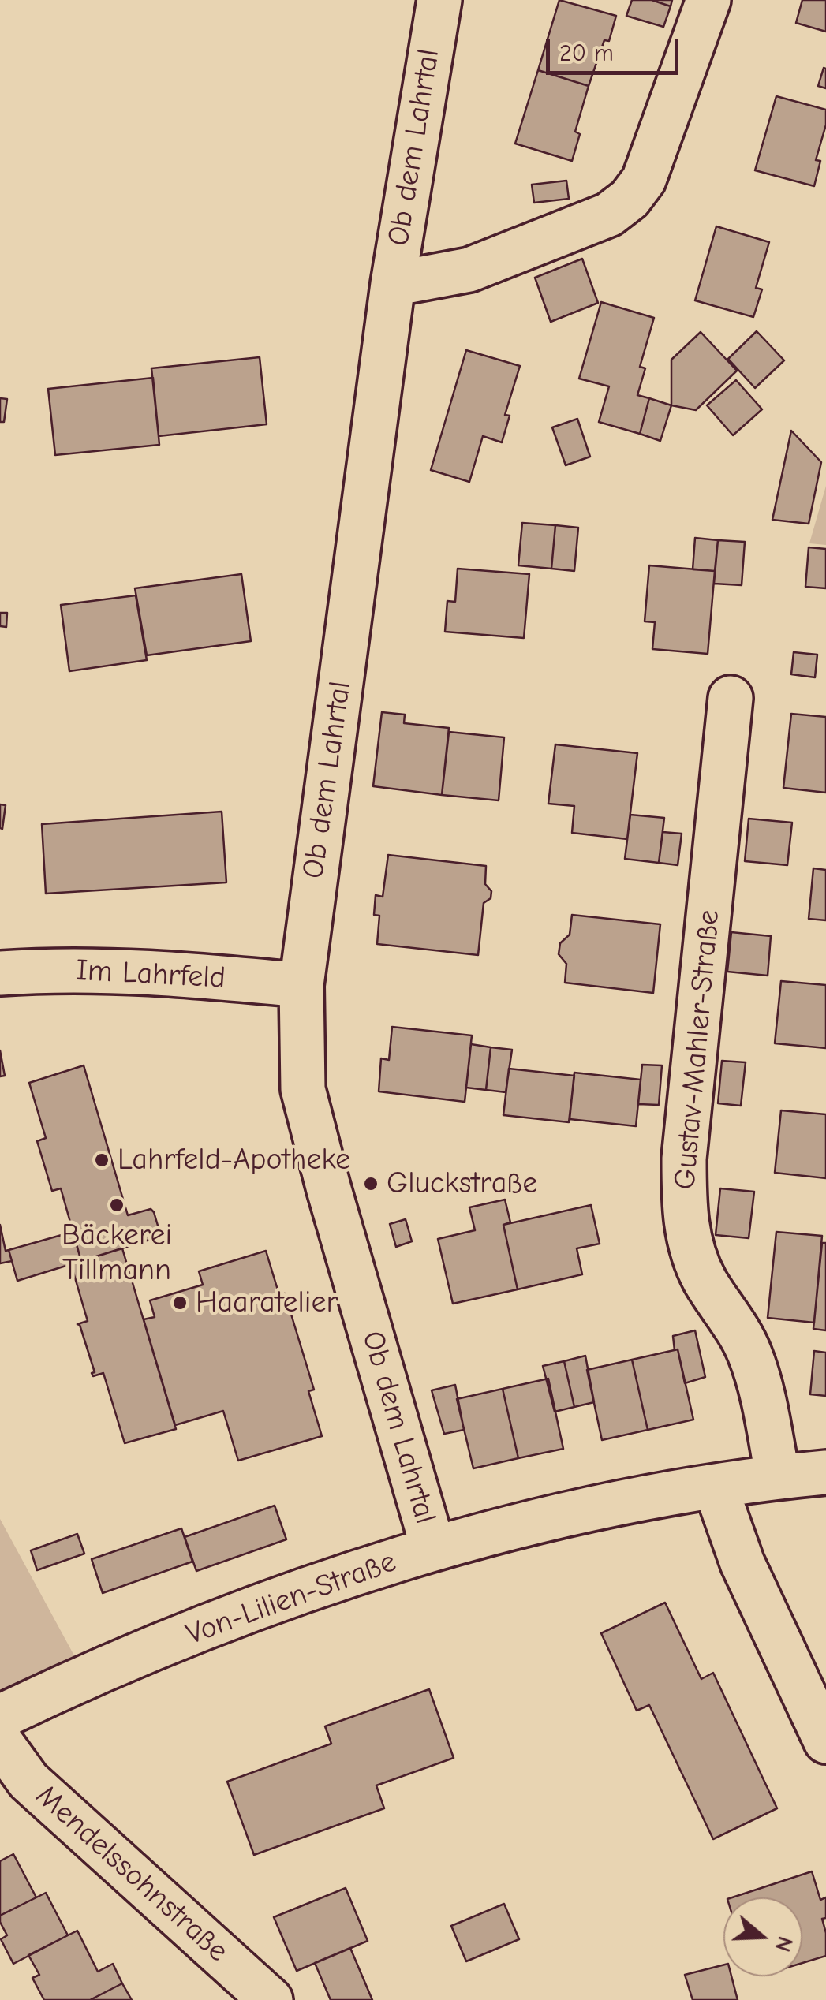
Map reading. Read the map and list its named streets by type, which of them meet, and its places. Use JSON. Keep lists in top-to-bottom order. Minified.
{"streets":{"street":["Ob dem Lahrtal","Im Lahrfeld","Gustav-Mahler-Straße","Von-Lilien-Straße","Mendelssohnstraße"]},"crossings":[["Ob dem Lahrtal","Im Lahrfeld"],["Ob dem Lahrtal","Von-Lilien-Straße"],["Gustav-Mahler-Straße","Von-Lilien-Straße"]],"places":["Lahrfeld-Apotheke","Gluckstraße","Bäckerei Tillmann","Haaratelier"],"scale_bar":"20 m","north":"right"}
